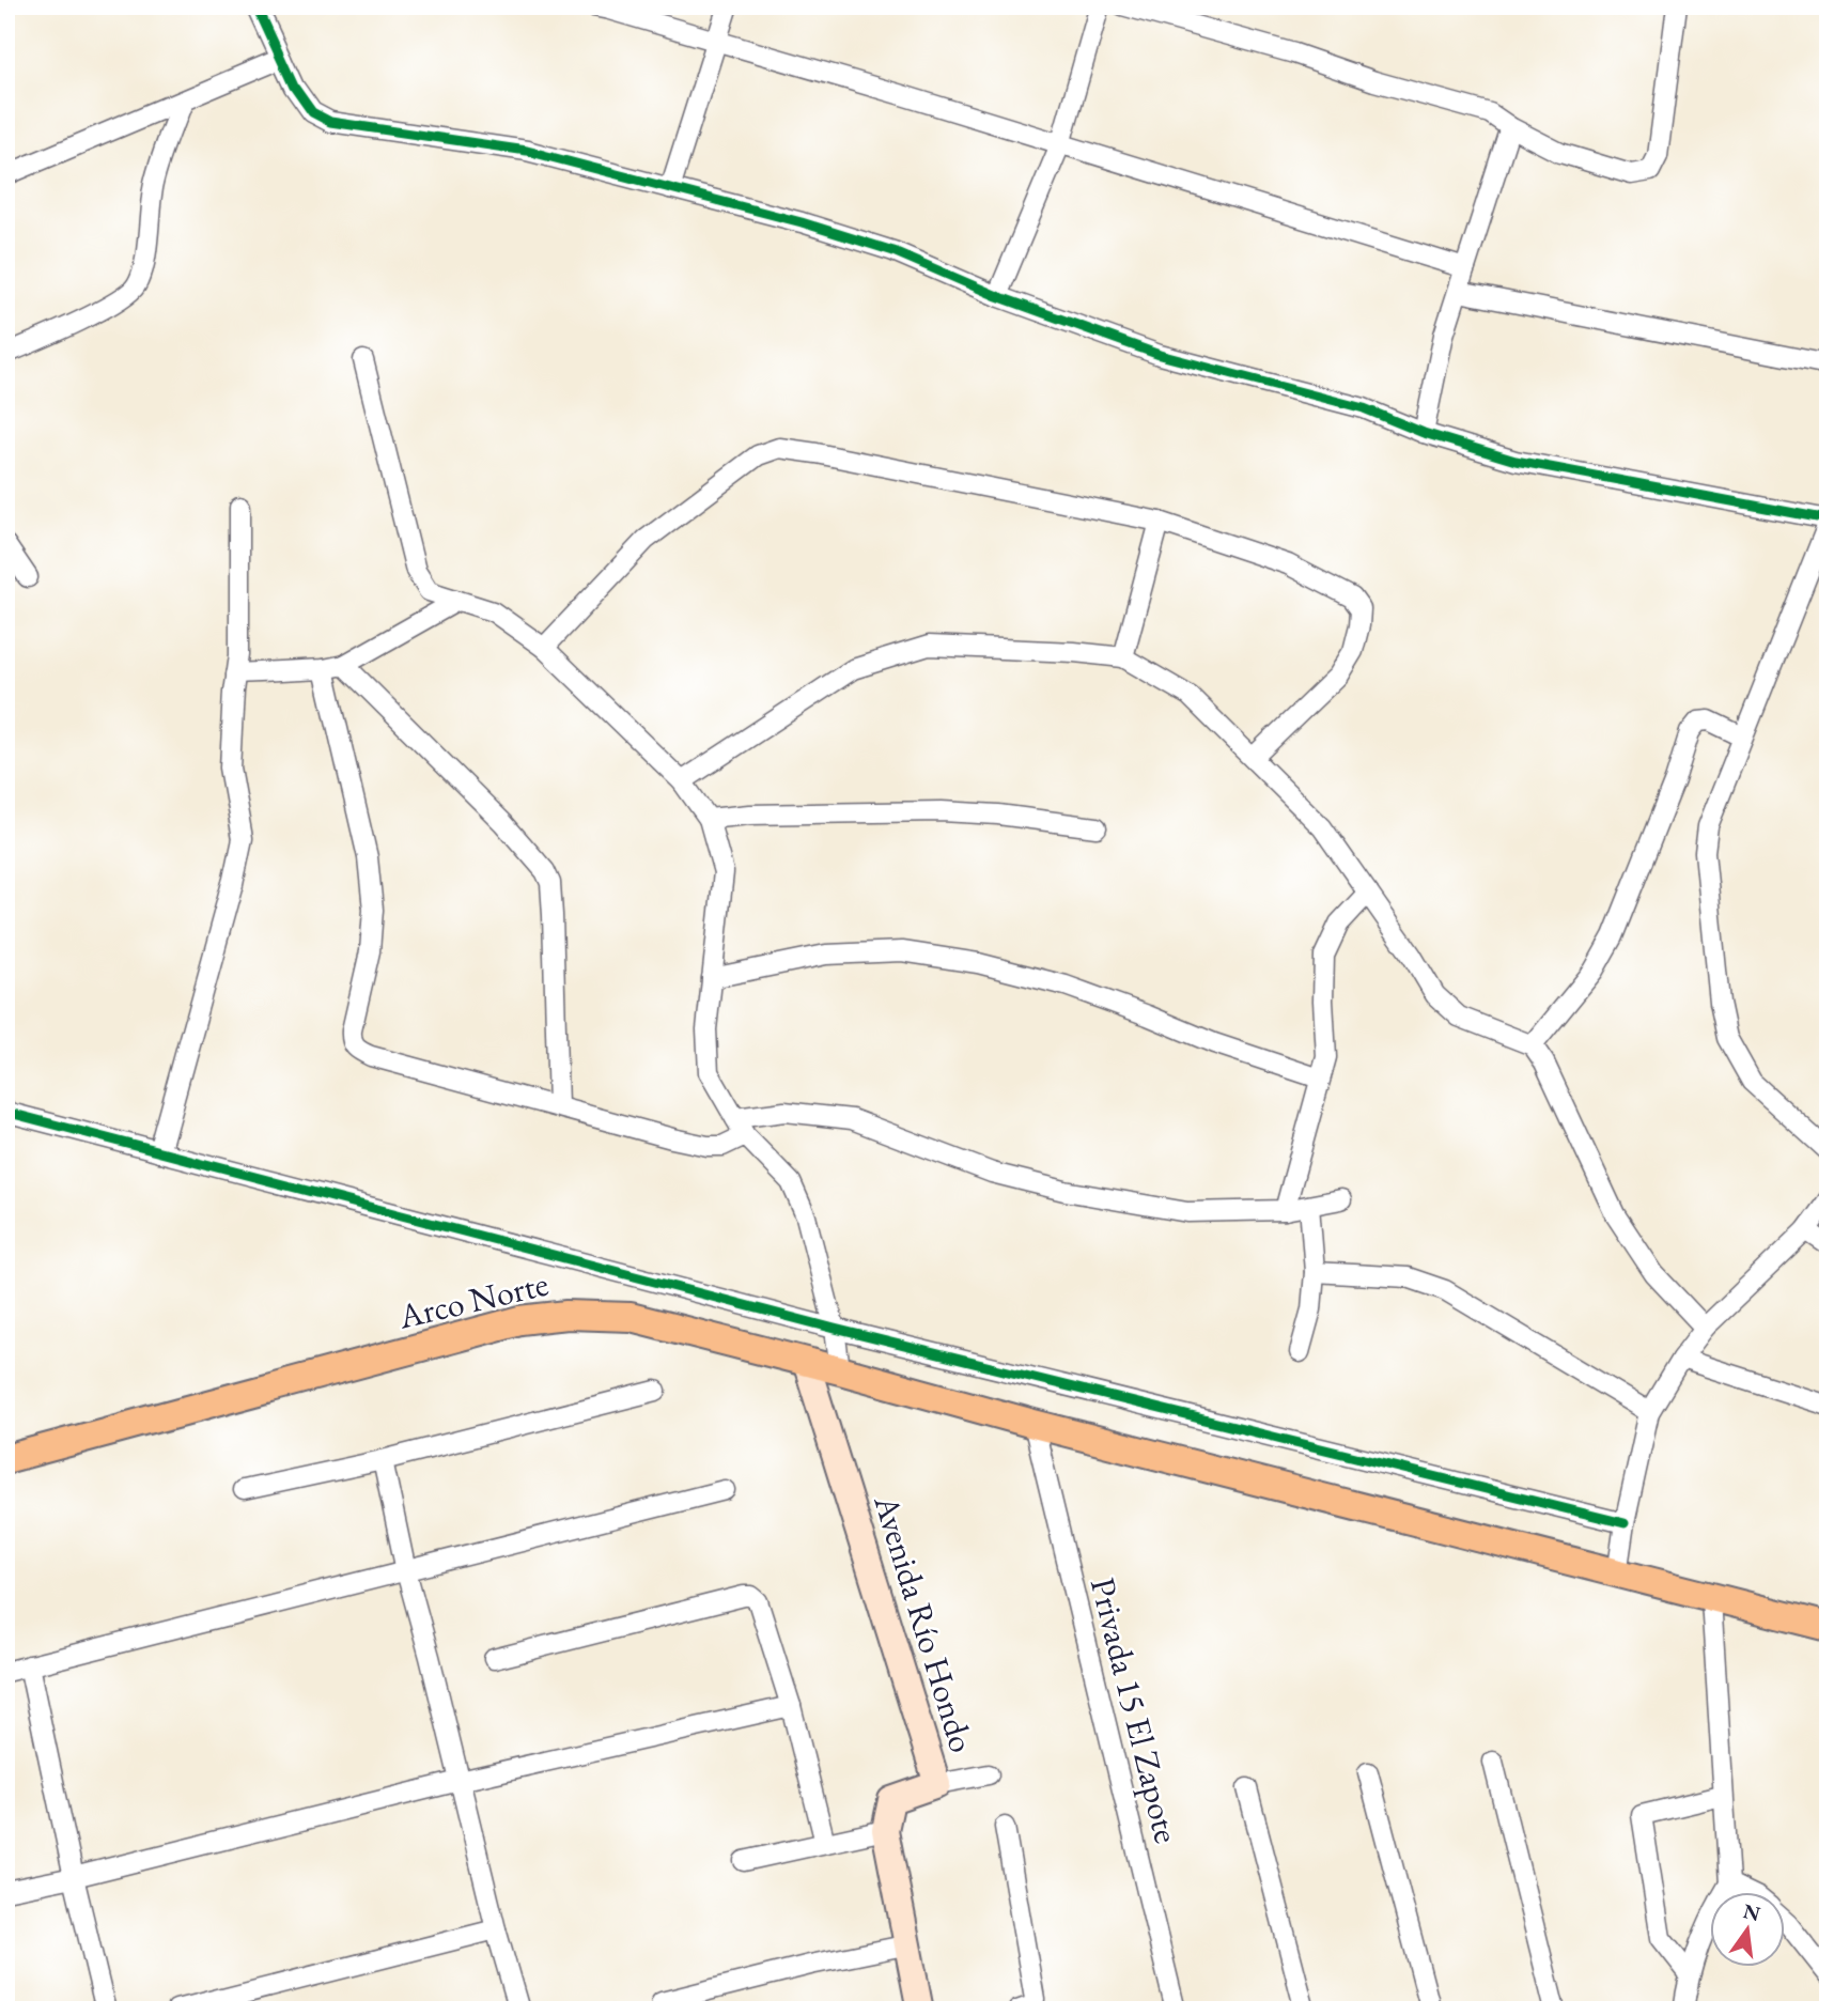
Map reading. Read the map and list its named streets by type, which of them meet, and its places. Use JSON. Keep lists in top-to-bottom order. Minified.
{"streets":{"main road":["Arco Norte","Avenida Río Hondo"],"street":["Privada 15 El Zapote"]},"crossings":[["Arco Norte","Avenida Río Hondo"],["Arco Norte","Privada 15 El Zapote"]],"north":"top"}
